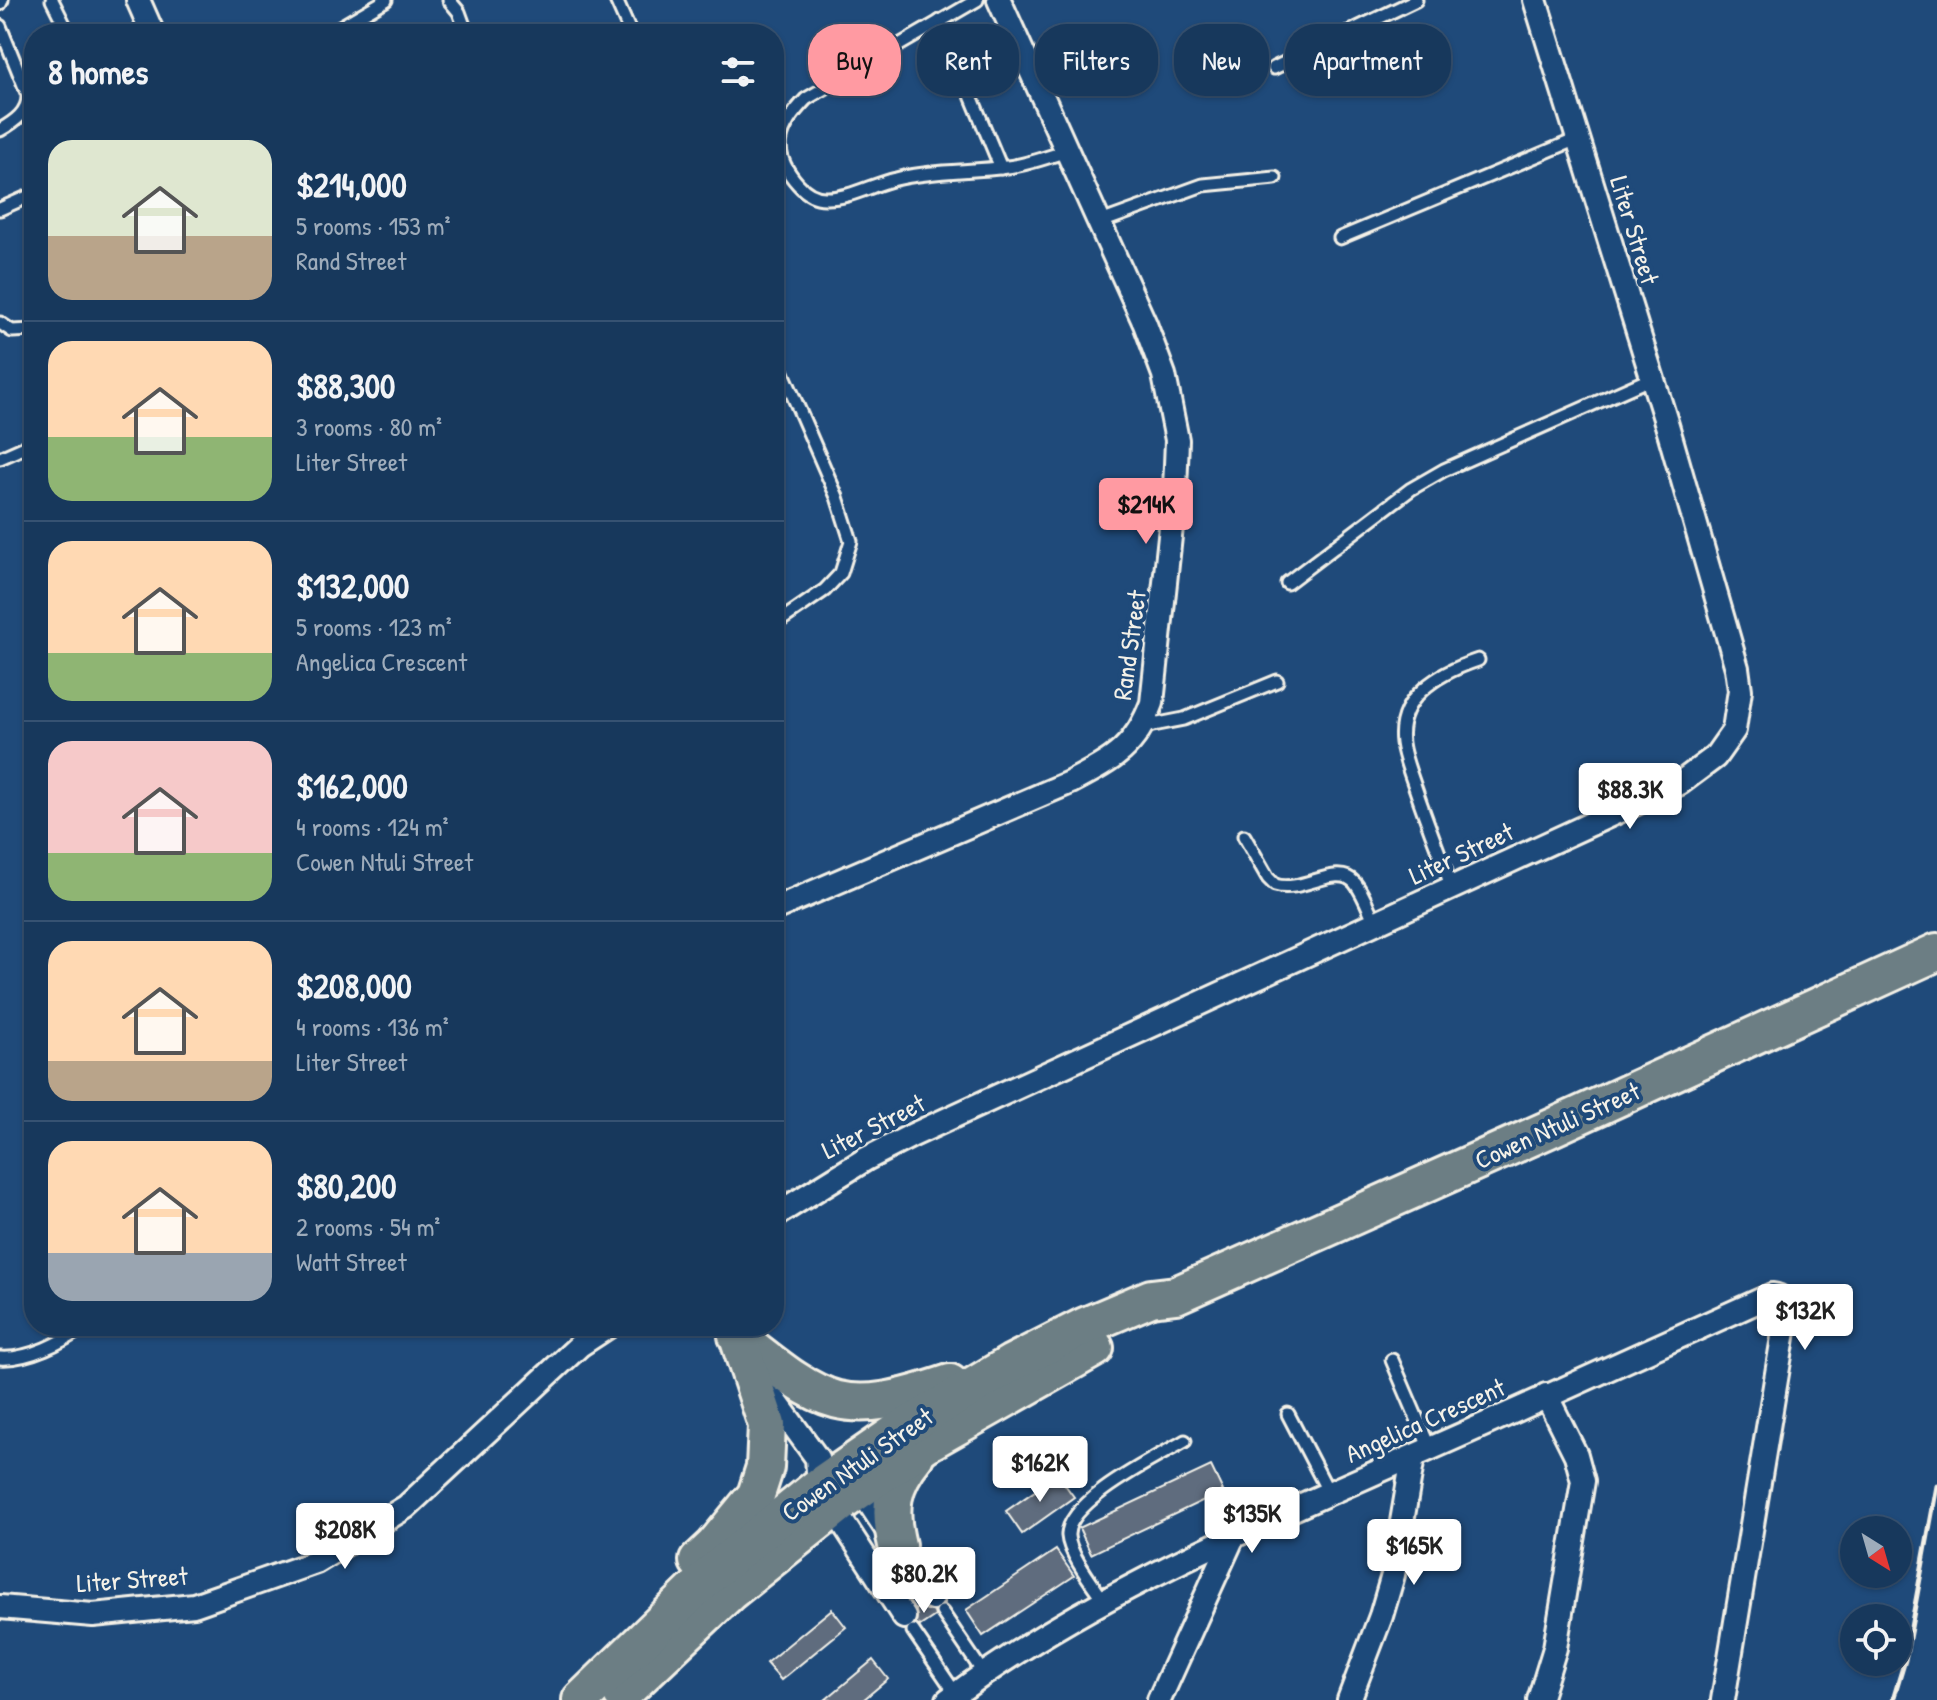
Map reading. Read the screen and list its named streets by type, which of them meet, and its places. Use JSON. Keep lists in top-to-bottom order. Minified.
{"streets":{"highway":["Cowen Ntuli Street"],"street":["Liter Street","Rand Street","Angelica Crescent"]},"north":"bottom right","page":{"chip":["Buy","Rent","Filters","New","Apartment"],"heading":"8 homes","list":[{"name":"$214,000","note":"5 rooms · 153 m² · Rand Street"},{"name":"$88,300","note":"3 rooms · 80 m² · Liter Street"},{"name":"$132,000","note":"5 rooms · 123 m² · Angelica Crescent"},{"name":"$162,000","note":"4 rooms · 124 m² · Cowen Ntuli Street"},{"name":"$208,000","note":"4 rooms · 136 m² · Liter Street"},{"name":"$80,200","note":"2 rooms · 54 m² · Watt Street"}],"price":["$214K","$88.3K","$132K","$162K","$135K","$208K","$165K","$80.2K"]}}
